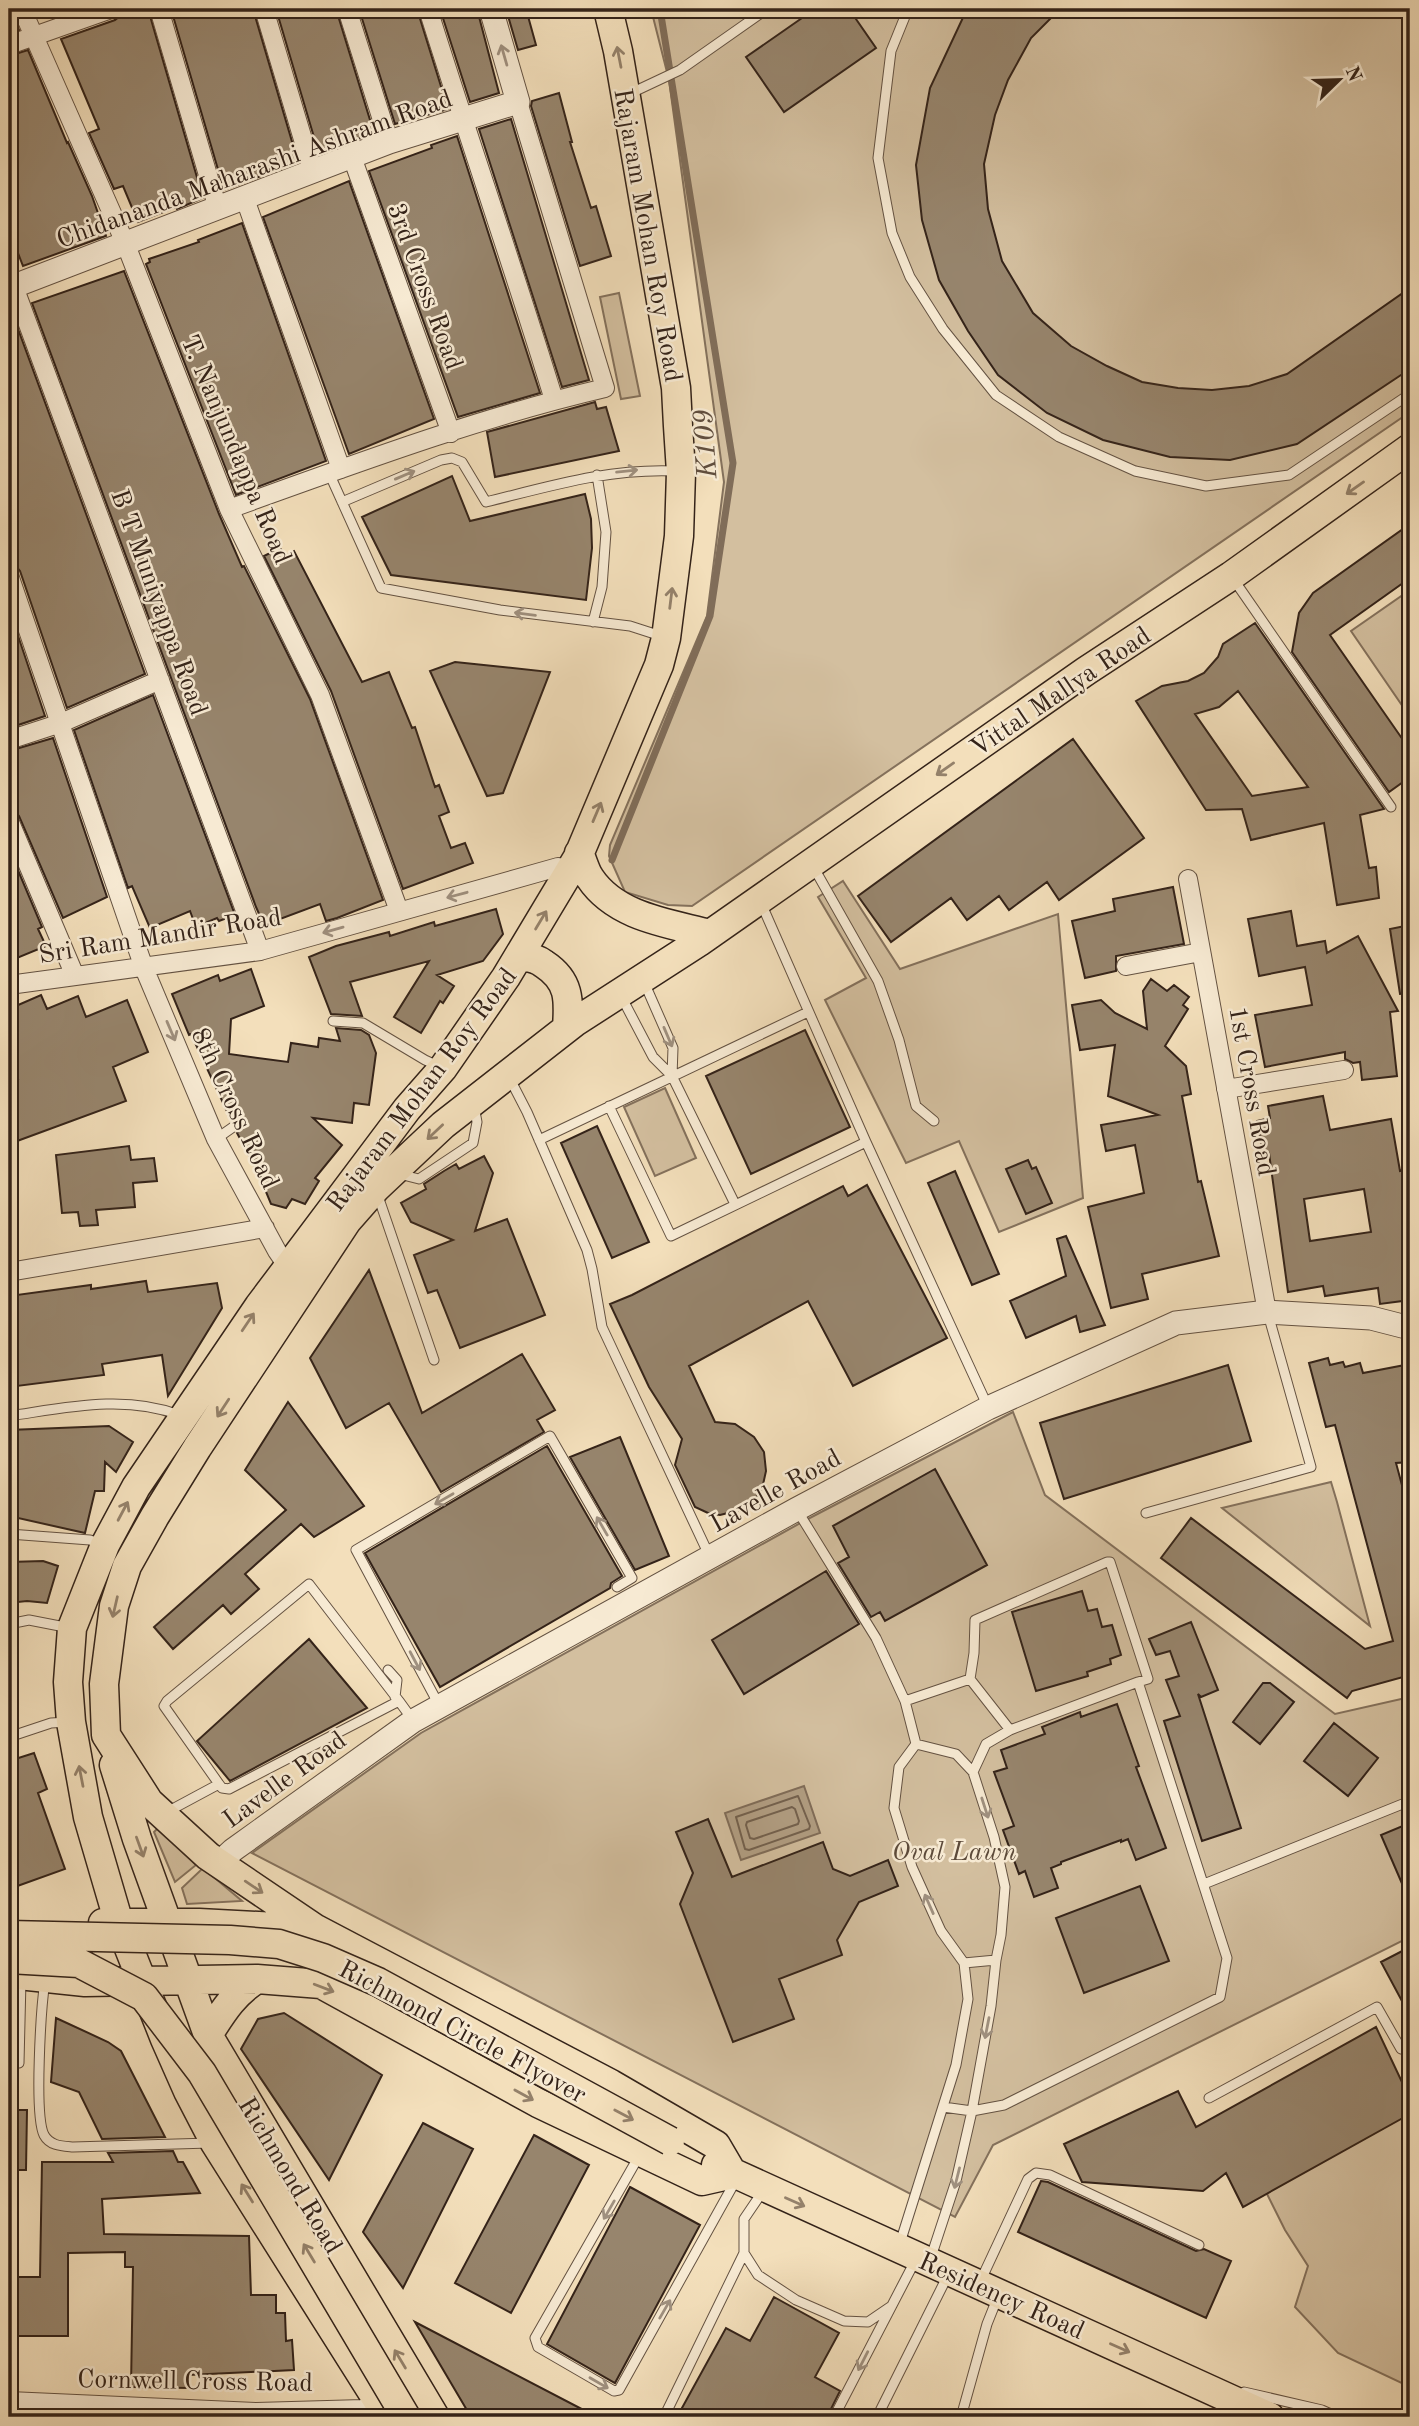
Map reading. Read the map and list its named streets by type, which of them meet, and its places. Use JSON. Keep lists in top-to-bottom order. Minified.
{"streets":{"main road":["Rajaram Mohan Roy Road","Vittal Mallya Road","Richmond Circle Flyover","Richmond Road","Residency Road"],"street":["Chidananda Maharashi Ashram Road","3rd Cross Road","T. Nanjundappa Road","B T Muniyappa Road","Sri Ram Mandir Road","1st Cross Road","8th Cross Road","Lavelle Road","Cornwell Cross Road"]},"crossings":[["Chidananda Maharashi Ashram Road","3rd Cross Road"],["Chidananda Maharashi Ashram Road","T. Nanjundappa Road"],["Chidananda Maharashi Ashram Road","B T Muniyappa Road"],["Rajaram Mohan Roy Road","Vittal Mallya Road"],["Rajaram Mohan Roy Road","Sri Ram Mandir Road"],["Rajaram Mohan Roy Road","8th Cross Road"],["Rajaram Mohan Roy Road","Richmond Road"],["T. Nanjundappa Road","Sri Ram Mandir Road"],["B T Muniyappa Road","Sri Ram Mandir Road"],["Sri Ram Mandir Road","8th Cross Road"],["1st Cross Road","Lavelle Road"],["Richmond Circle Flyover","Residency Road"],["Richmond Road","Cornwell Cross Road"]],"one_way":["Vittal Mallya Road","Sri Ram Mandir Road","Residency Road"],"water":["K109"],"parks":["Oval Lawn"],"north":"top right"}
